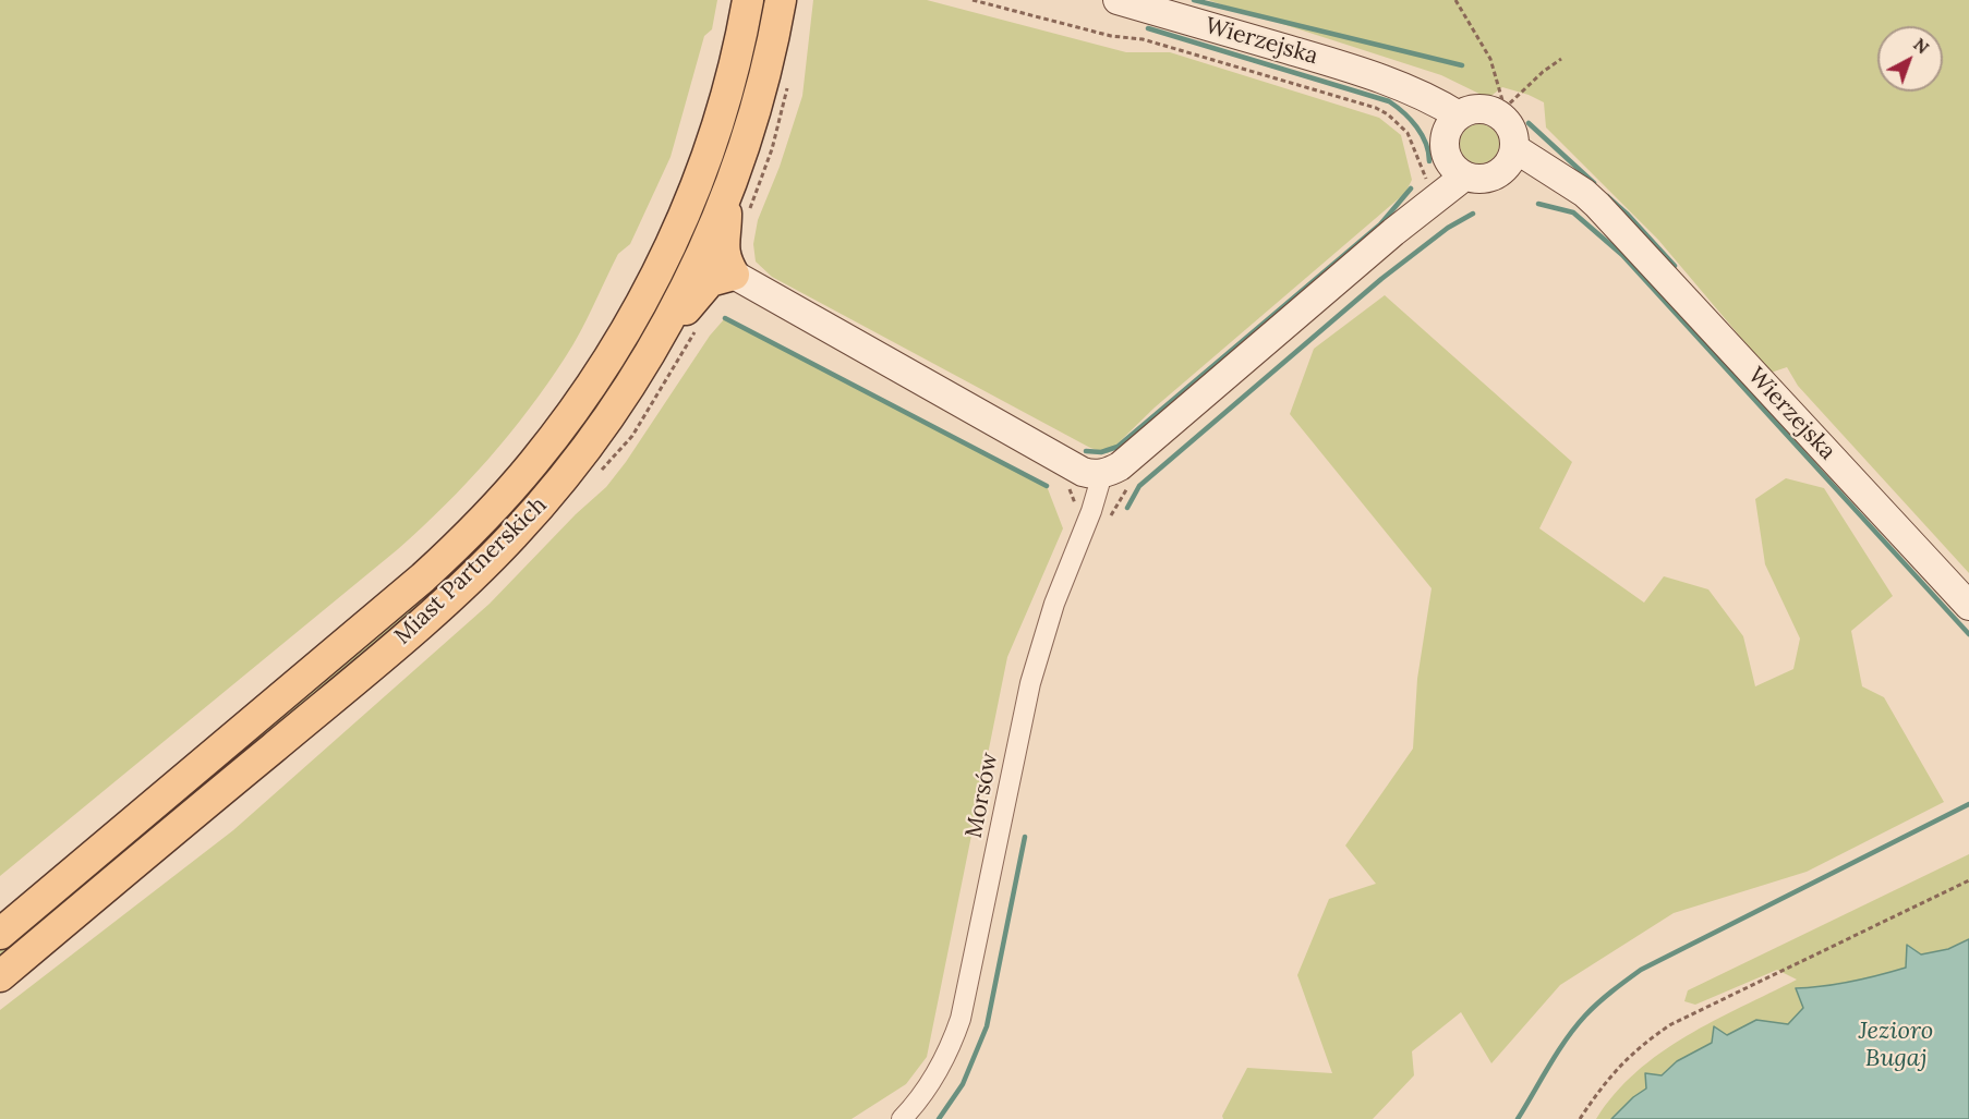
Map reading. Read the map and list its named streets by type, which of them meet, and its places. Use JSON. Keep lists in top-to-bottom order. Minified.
{"streets":{"main road":["Miast Partnerskich"],"street":["Wierzejska","Morsów"]},"water":["Jezioro Bugaj"],"north":"top right"}
